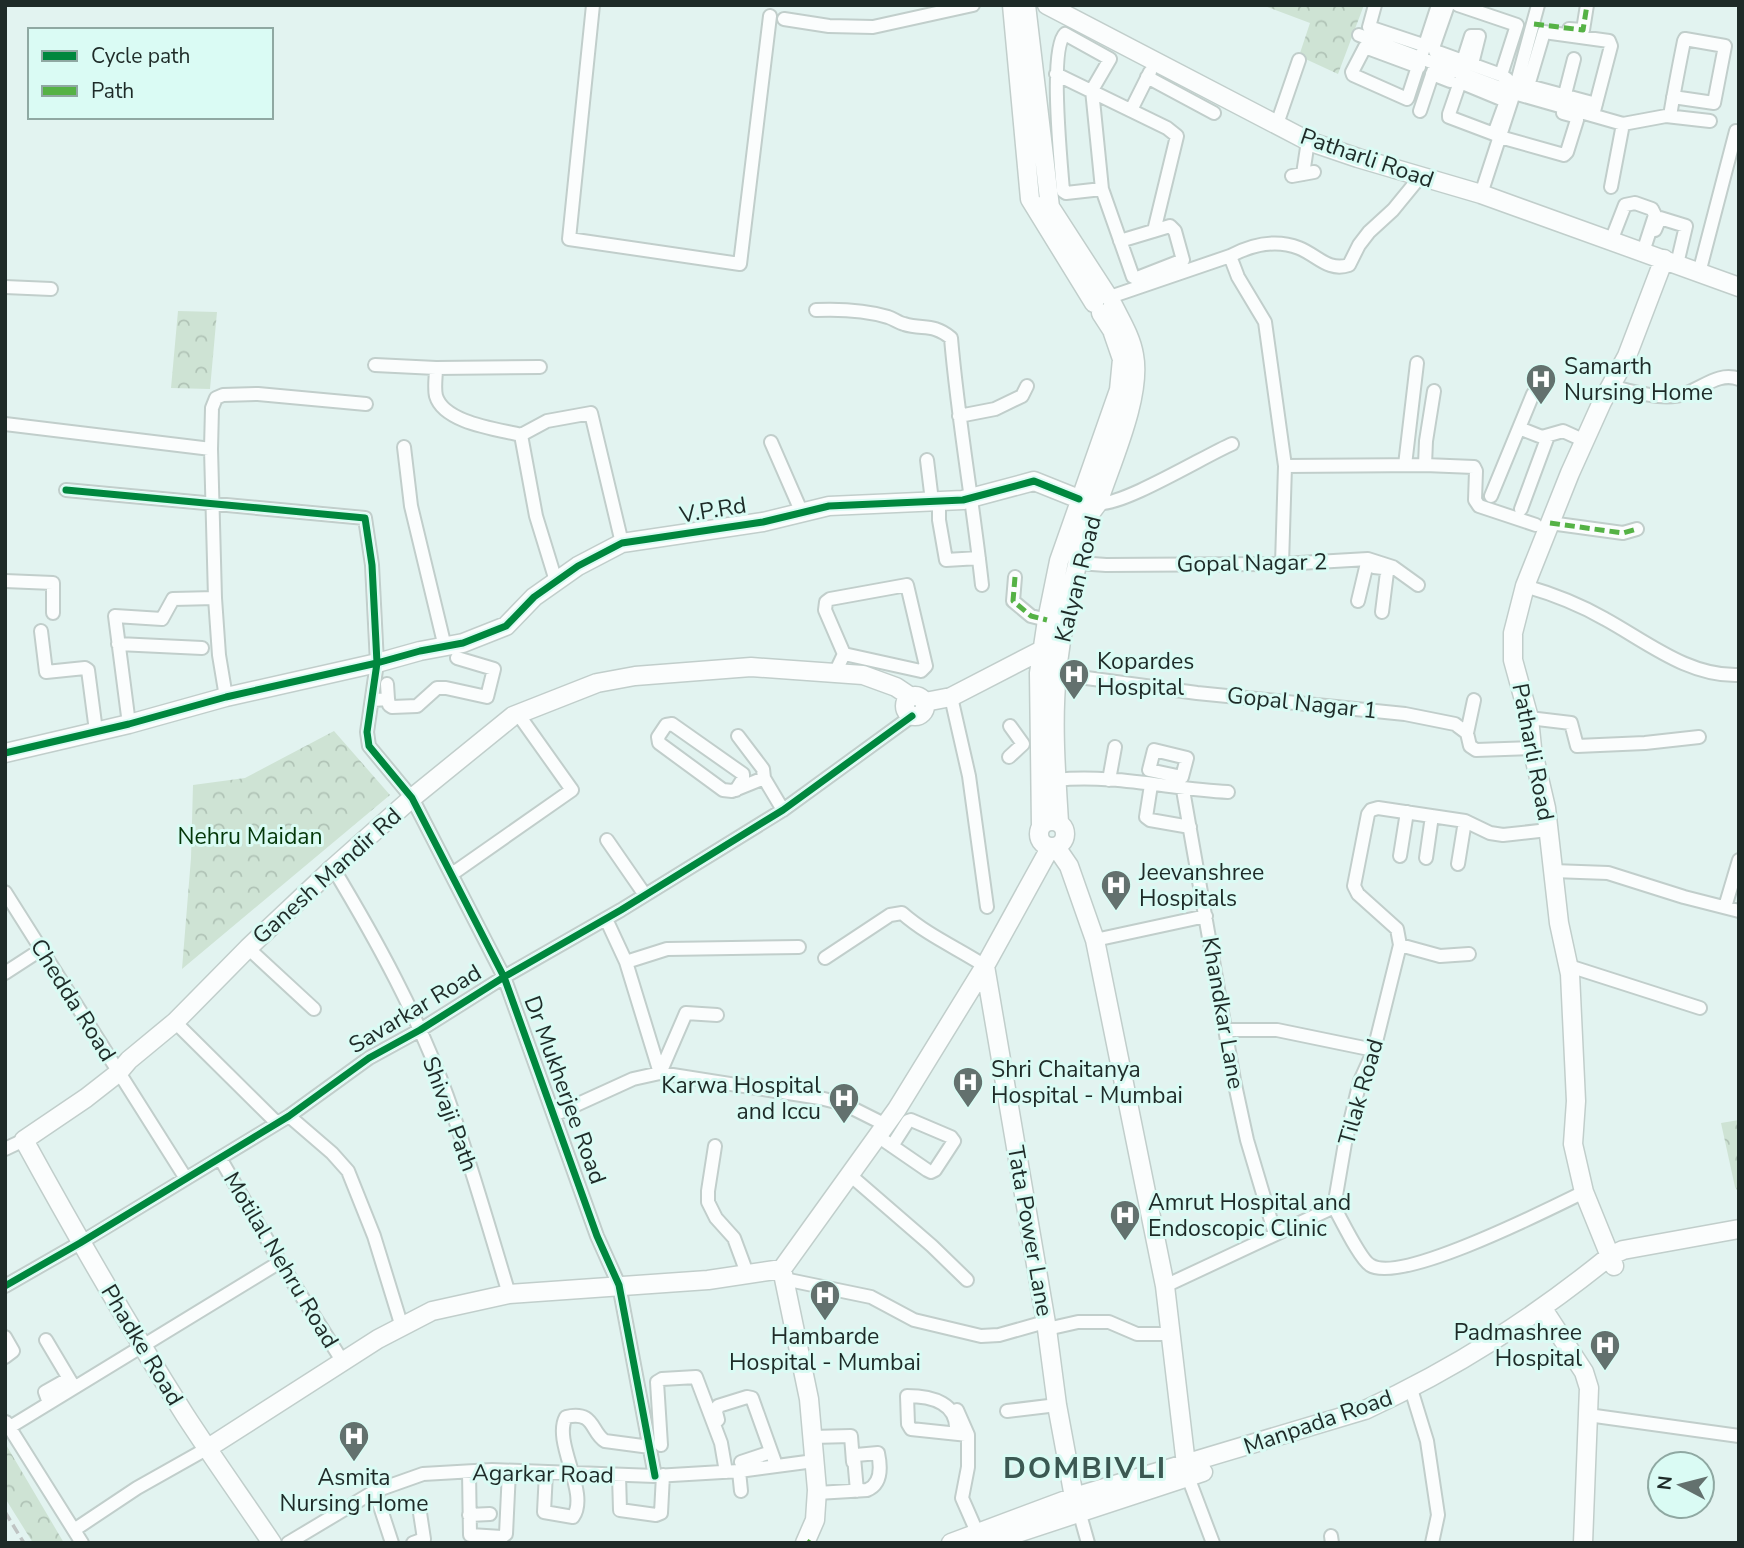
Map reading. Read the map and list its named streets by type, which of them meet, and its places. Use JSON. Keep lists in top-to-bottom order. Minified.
{"streets":{"street":["Patharli Road","V.P.Rd","Gopal Nagar 2","Kalyan Road","Gopal Nagar 1","Ganesh Mandir Rd","Chedda Road","Savarkar Road","Khandkar Lane","Dr Mukherjee Road","Tilak Road","Shivaji Path","Tata Power Lane","Motilal Nehru Road","Phadke Road","Manpada Road","Agarkar Road"]},"crossings":[["Patharli Road","Gopal Nagar 1"],["Patharli Road","Manpada Road"],["V.P.Rd","Kalyan Road"],["Gopal Nagar 2","Kalyan Road"],["Kalyan Road","Gopal Nagar 1"],["Ganesh Mandir Rd","Chedda Road"],["Ganesh Mandir Rd","Dr Mukherjee Road"],["Ganesh Mandir Rd","Shivaji Path"],["Ganesh Mandir Rd","Phadke Road"],["Chedda Road","Savarkar Road"],["Savarkar Road","Dr Mukherjee Road"],["Savarkar Road","Shivaji Path"],["Savarkar Road","Motilal Nehru Road"],["Savarkar Road","Phadke Road"],["Tata Power Lane","Manpada Road"]],"districts":["DOMBIVLI"],"parks":["Nehru Maidan"],"places":{"hospital":["Samarth Nursing Home","Kopardes Hospital","Jeevanshree Hospitals","Shri Chaitanya Hospital - Mumbai","Karwa Hospital and Iccu","Amrut Hospital and Endoscopic Clinic","Hambarde Hospital - Mumbai","Padmashree Hospital","Asmita Nursing Home"]},"legend":["Cycle path","Path"],"north":"left"}
